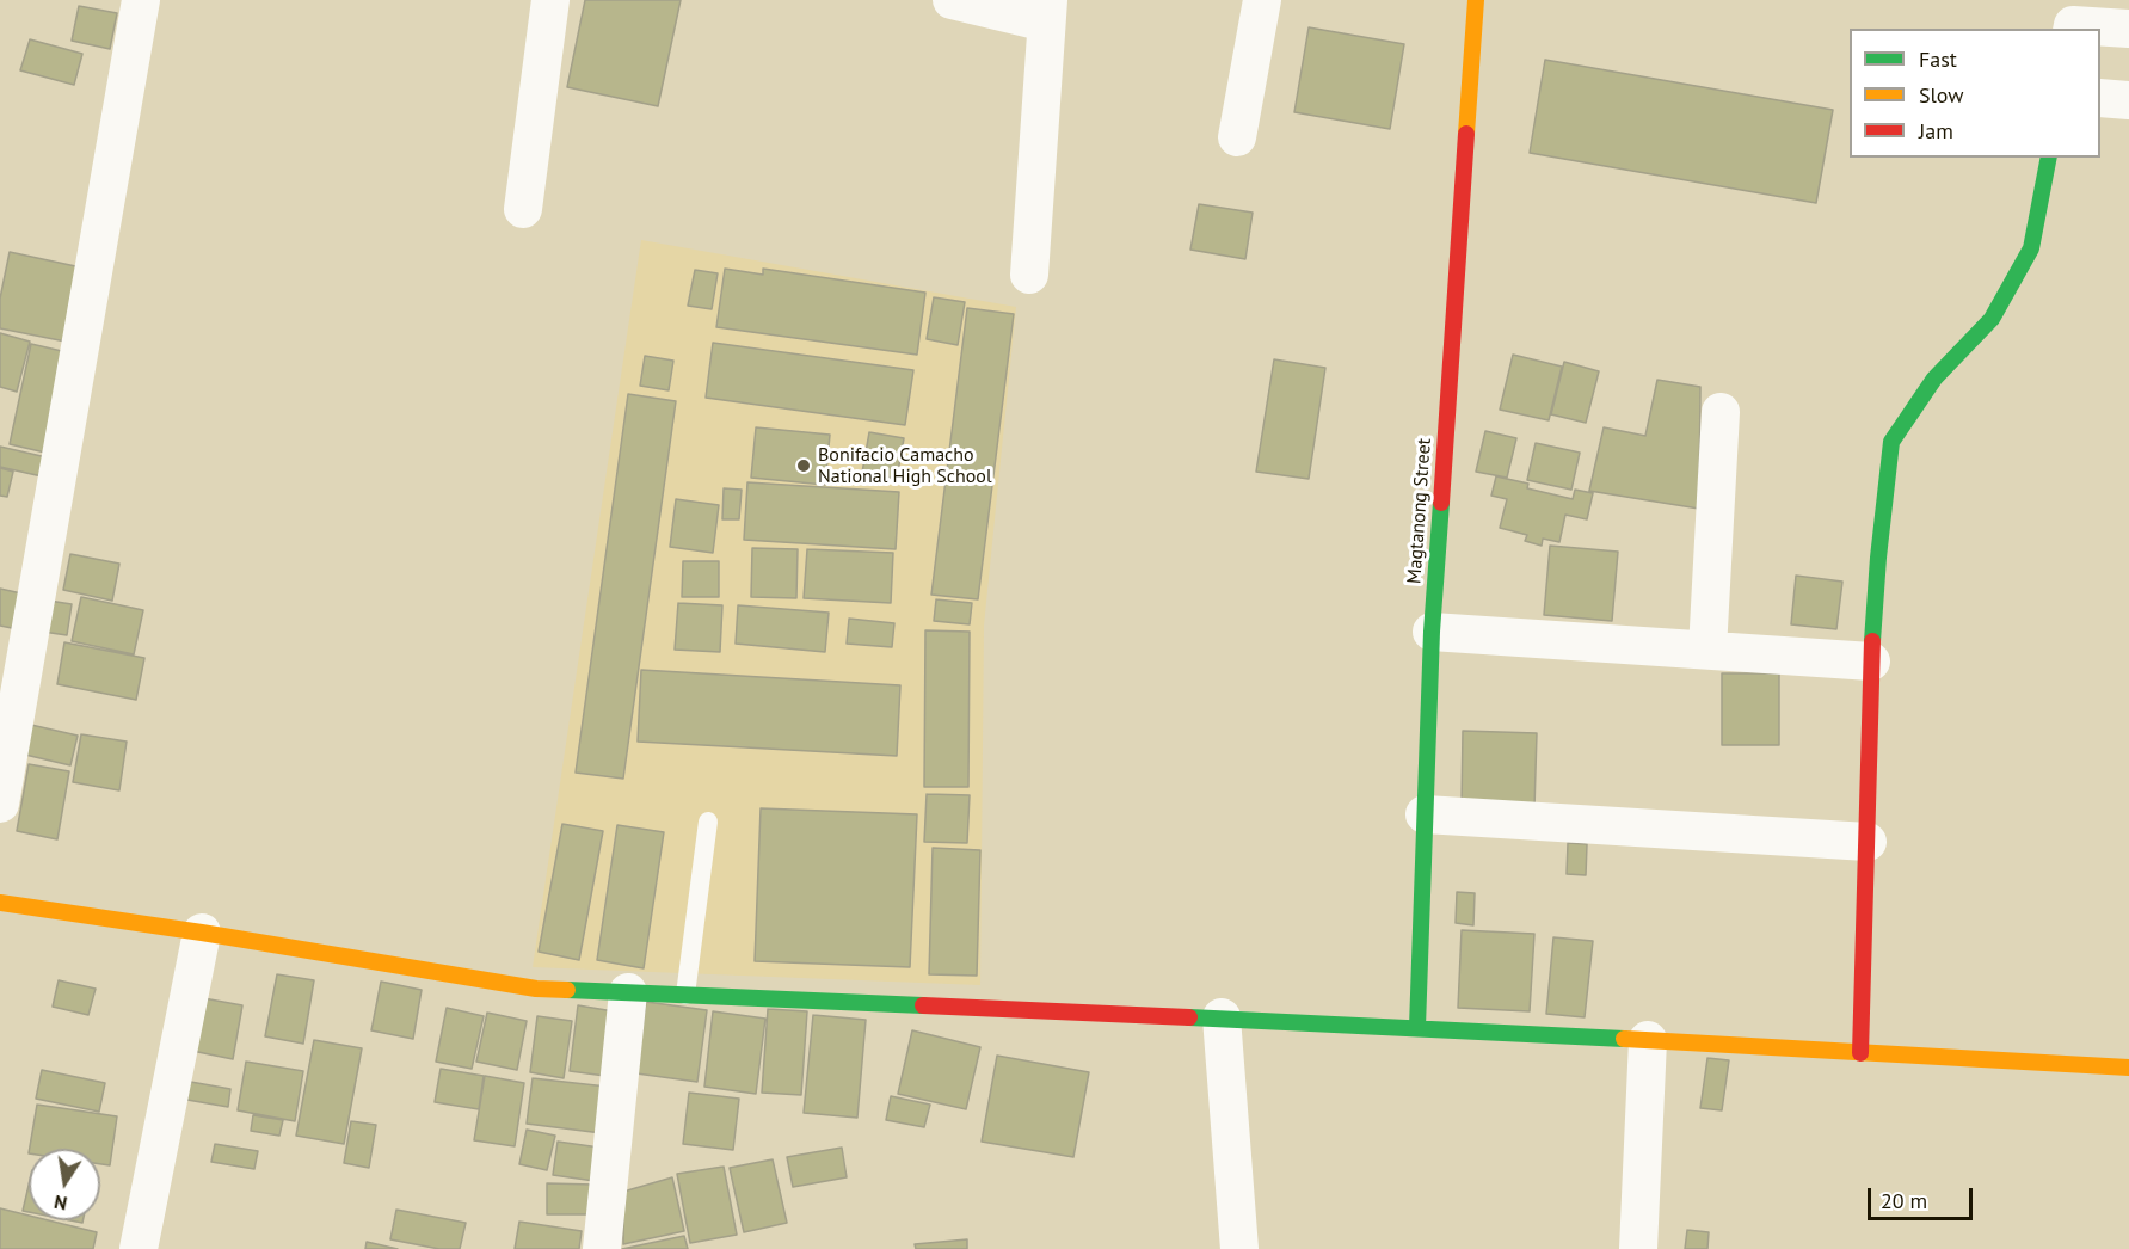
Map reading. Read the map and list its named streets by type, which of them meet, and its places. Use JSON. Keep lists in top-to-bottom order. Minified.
{"streets":{"street":["Magtanong Street"]},"places":["Bonifacio Camacho National High School"],"legend":["Fast","Slow","Jam"],"scale_bar":"20 m","north":"bottom"}
